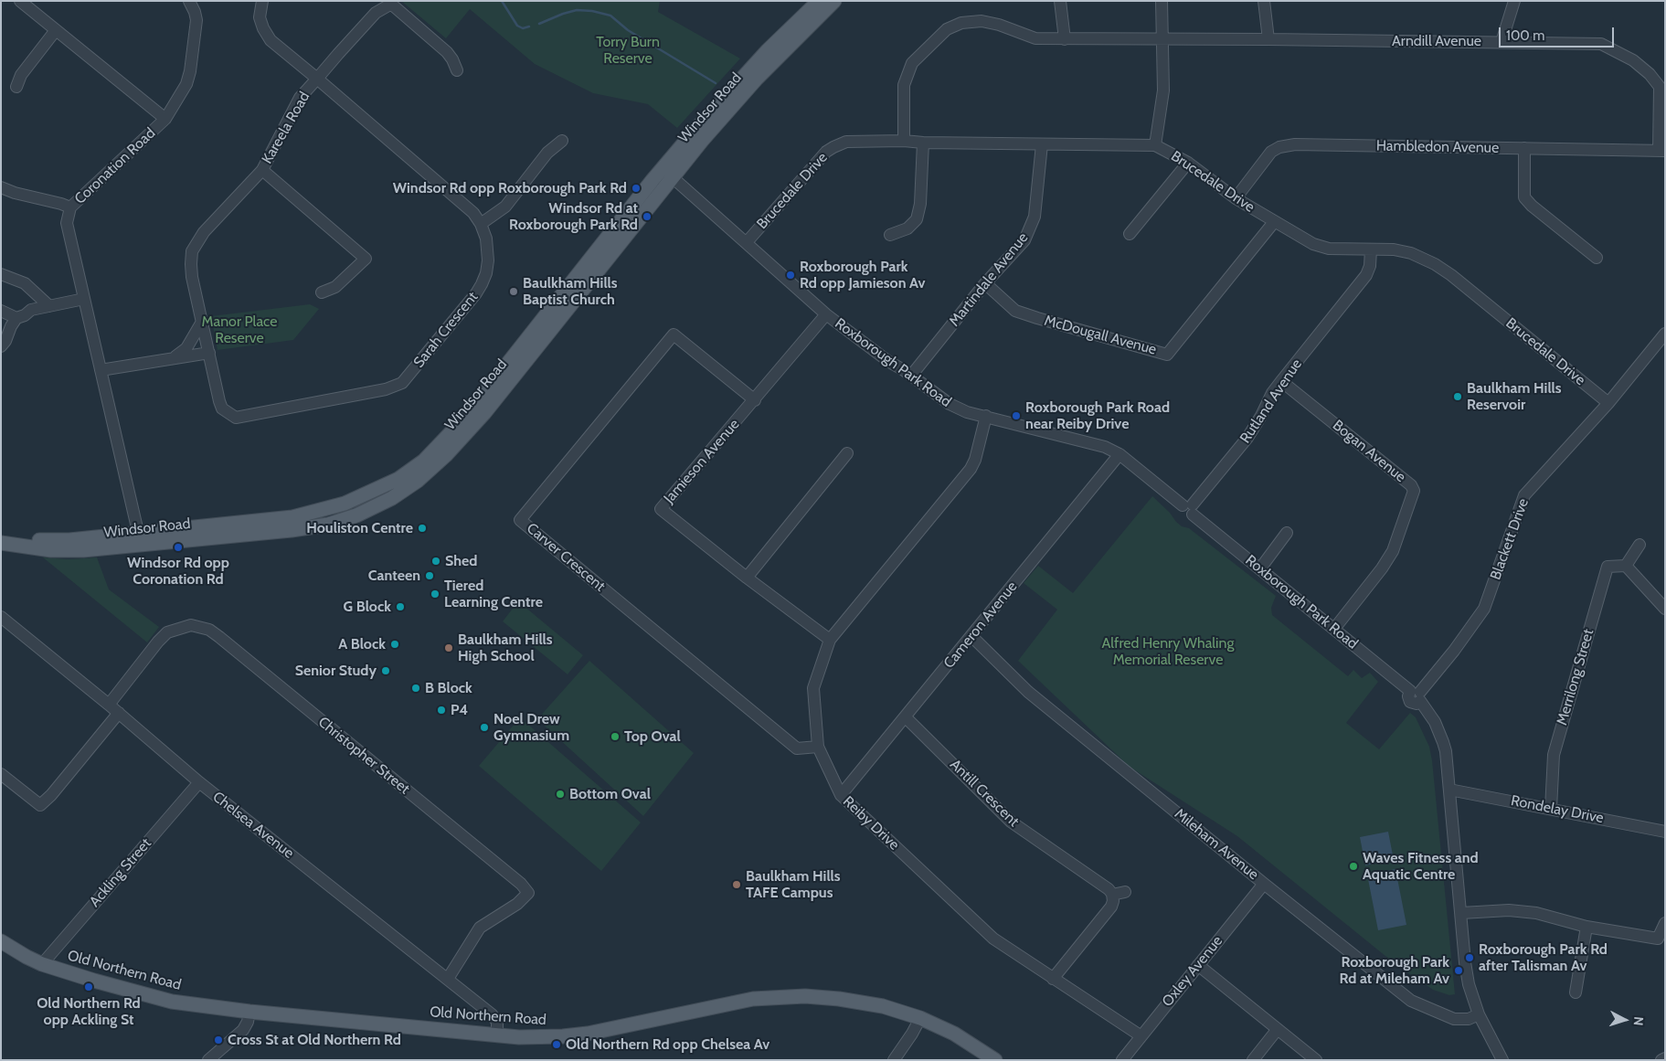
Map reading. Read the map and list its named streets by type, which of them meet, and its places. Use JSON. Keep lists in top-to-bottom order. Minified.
{"streets":{"main road":["Windsor Road","Old Northern Road"],"street":["Arndill Avenue","Kareela Road","Hambledon Avenue","Coronation Road","Brucedale Drive","Martindale Avenue","Sarah Crescent","McDougall Avenue","Roxborough Park Road","Rutland Avenue","Bogan Avenue","Jamieson Avenue","Blackett Drive","Carver Crescent","Cameron Avenue","Merrilong Street","Christopher Street","Antill Crescent","Rondelay Drive","Reiby Drive","Chelsea Avenue","Mileham Avenue","Ackling Street","Oxley Avenue"]},"crossings":[["Arndill Avenue","Hambledon Avenue"],["Arndill Avenue","Brucedale Drive"],["Windsor Road","Coronation Road"],["Windsor Road","Roxborough Park Road"],["Kareela Road","Sarah Crescent"],["Hambledon Avenue","Brucedale Drive"],["Brucedale Drive","Martindale Avenue"],["Brucedale Drive","McDougall Avenue"],["Brucedale Drive","Roxborough Park Road"],["Brucedale Drive","Rutland Avenue"],["Brucedale Drive","Blackett Drive"],["Martindale Avenue","McDougall Avenue"],["Martindale Avenue","Roxborough Park Road"],["Roxborough Park Road","Rutland Avenue"],["Roxborough Park Road","Bogan Avenue"],["Roxborough Park Road","Jamieson Avenue"],["Roxborough Park Road","Blackett Drive"],["Roxborough Park Road","Cameron Avenue"],["Roxborough Park Road","Rondelay Drive"],["Roxborough Park Road","Reiby Drive"],["Roxborough Park Road","Mileham Avenue"],["Rutland Avenue","Bogan Avenue"],["Jamieson Avenue","Carver Crescent"],["Jamieson Avenue","Reiby Drive"],["Carver Crescent","Reiby Drive"],["Cameron Avenue","Antill Crescent"],["Cameron Avenue","Reiby Drive"],["Cameron Avenue","Mileham Avenue"],["Merrilong Street","Rondelay Drive"],["Christopher Street","Chelsea Avenue"],["Reiby Drive","Oxley Avenue"],["Chelsea Avenue","Ackling Street"],["Chelsea Avenue","Old Northern Road"],["Mileham Avenue","Oxley Avenue"],["Ackling Street","Old Northern Road"]],"parks":["Torry Burn Reserve","Manor Place Reserve","Alfred Henry Whaling Memorial Reserve"],"places":["Windsor Rd opp Roxborough Park Rd","Windsor Rd at Roxborough Park Rd","Roxborough Park Rd opp Jamieson Av","Baulkham Hills Baptist Church","Baulkham Hills Reservoir","Roxborough Park Road near Reiby Drive","Houliston Centre","Windsor Rd opp Coronation Rd","Shed","Canteen","Tiered Learning Centre","G Block","A Block","Baulkham Hills High School","Senior Study","B Block","P4","Noel Drew Gymnasium","Top Oval","Bottom Oval","Waves Fitness and Aquatic Centre","Baulkham Hills TAFE Campus","Roxborough Park Rd after Talisman Av","Roxborough Park Rd at Mileham Av","Old Northern Rd opp Ackling St","Cross St at Old Northern Rd","Old Northern Rd opp Chelsea Av"],"scale_bar":"100 m","north":"right"}
